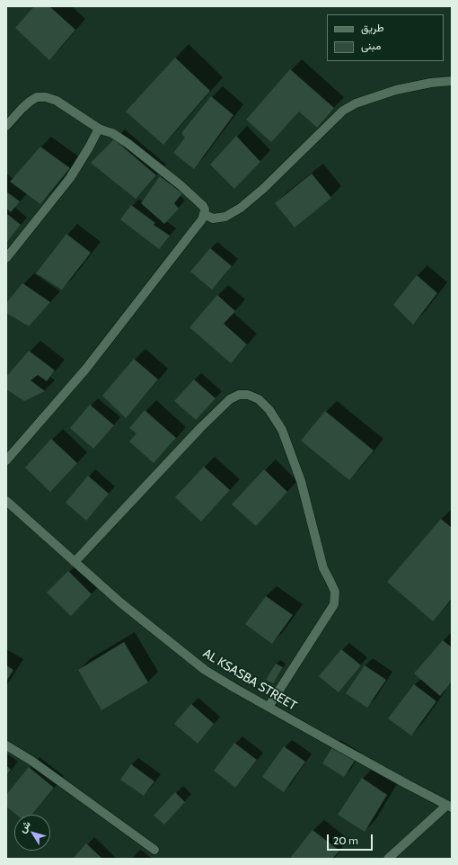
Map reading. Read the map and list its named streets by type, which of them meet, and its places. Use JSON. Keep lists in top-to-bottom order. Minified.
{"streets":{"street":["AL KSASBA STREET"]},"legend":["طريق","مبنى"],"scale_bar":"20 m","north":"top left"}
